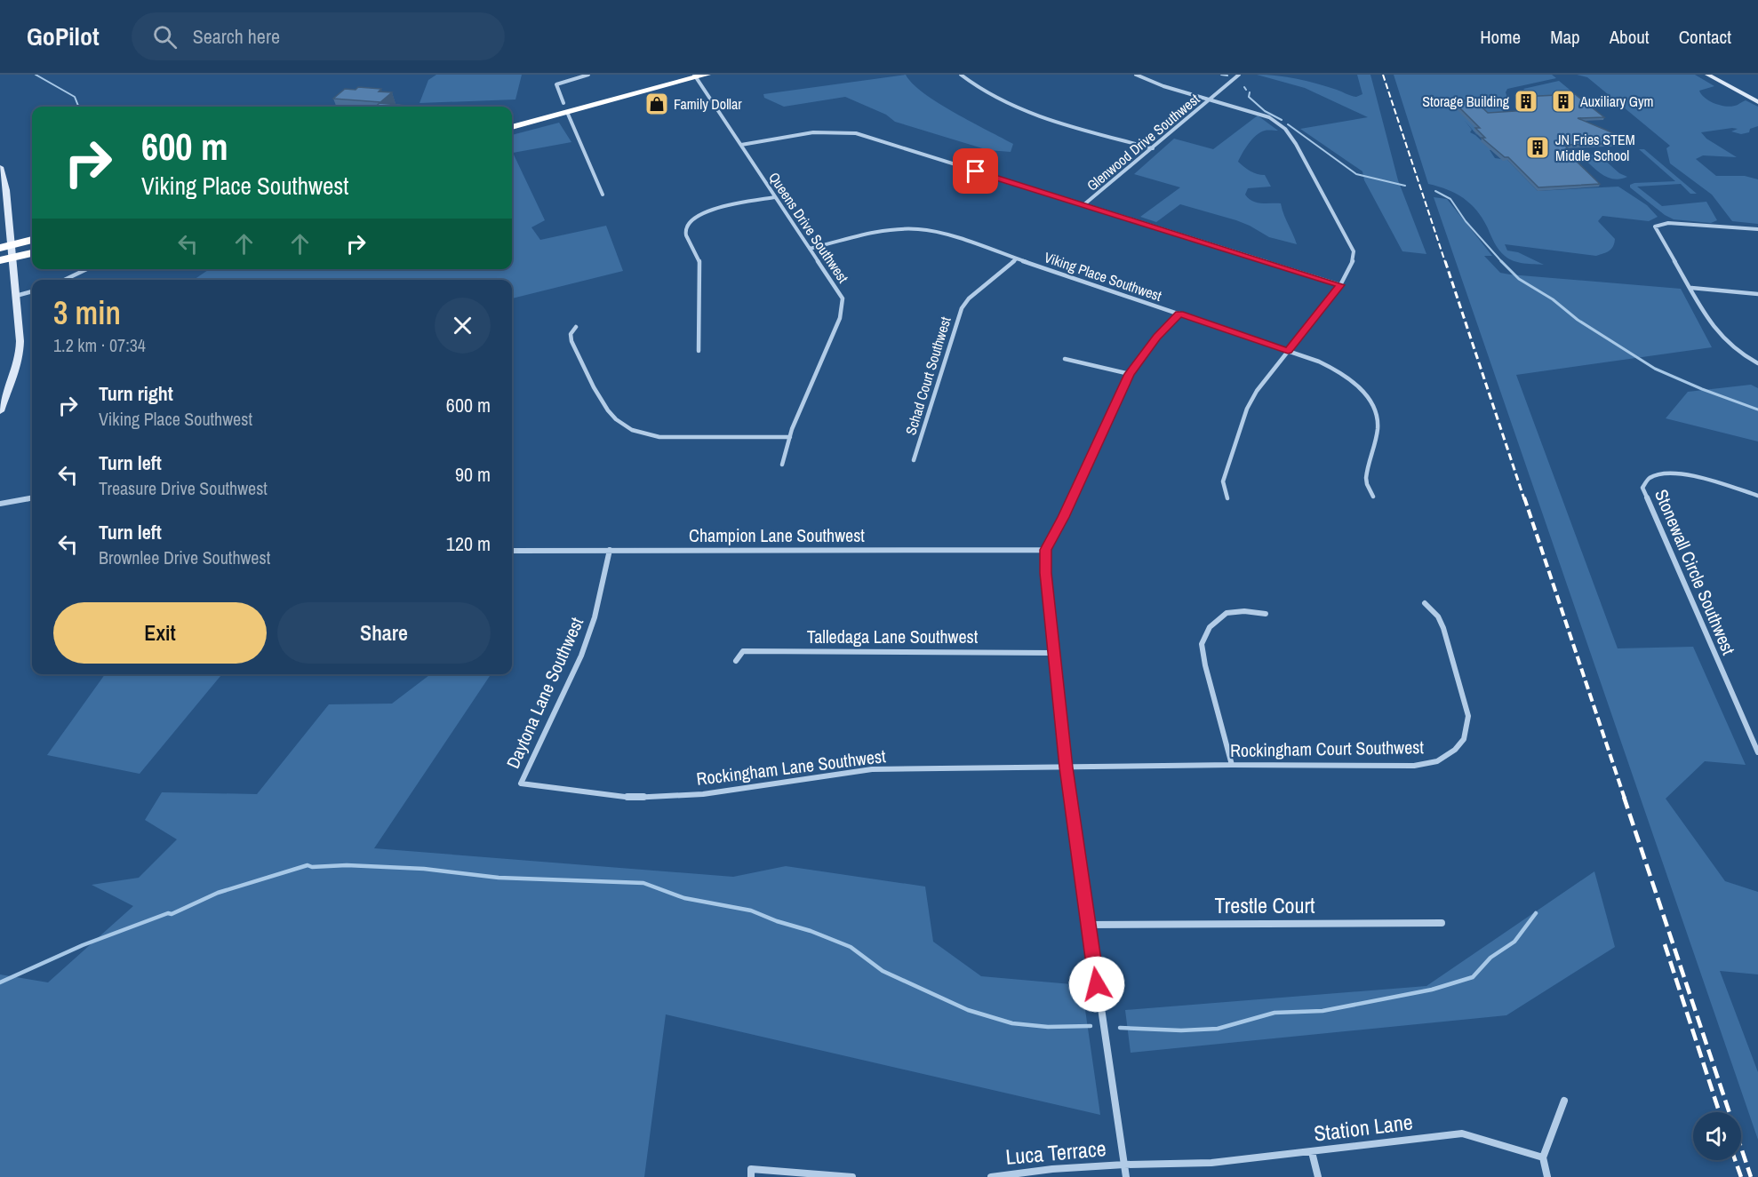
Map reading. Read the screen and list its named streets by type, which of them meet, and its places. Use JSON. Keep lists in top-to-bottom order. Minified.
{"streets":{"street":["Glenwood Drive Southwest","Queens Drive Southwest","Viking Place Southwest","Schad Court Southwest","Champion Lane Southwest","Stonewall Circle Southwest","Talledaga Lane Southwest","Daytona Lane Southwest","Rockingham Court Southwest","Rockingham Lane Southwest","Trestle Court","Station Lane","Luca Terrace"]},"crossings":[["Queens Drive Southwest","Viking Place Southwest"],["Viking Place Southwest","Schad Court Southwest"],["Champion Lane Southwest","Daytona Lane Southwest"],["Daytona Lane Southwest","Rockingham Lane Southwest"],["Rockingham Court Southwest","Rockingham Lane Southwest"],["Station Lane","Luca Terrace"]],"places":{"building":["Storage Building","Auxiliary Gym","JN Fries STEM Middle School"],"shop":["Family Dollar"]},"page":{"header":"GoPilot","search":"Search here","nav":["Home","Map","About","Contact"],"turn":["600 m","Viking Place Southwest"],"heading":["3 min","1.2 km · 07:34"],"list":[{"name":"Turn right","note":"Viking Place Southwest","value":"600 m"},{"name":"Turn left","note":"Treasure Drive Southwest","value":"90 m"},{"name":"Turn left","note":"Brownlee Drive Southwest","value":"120 m"}],"buttons":["Exit","Share"]}}
